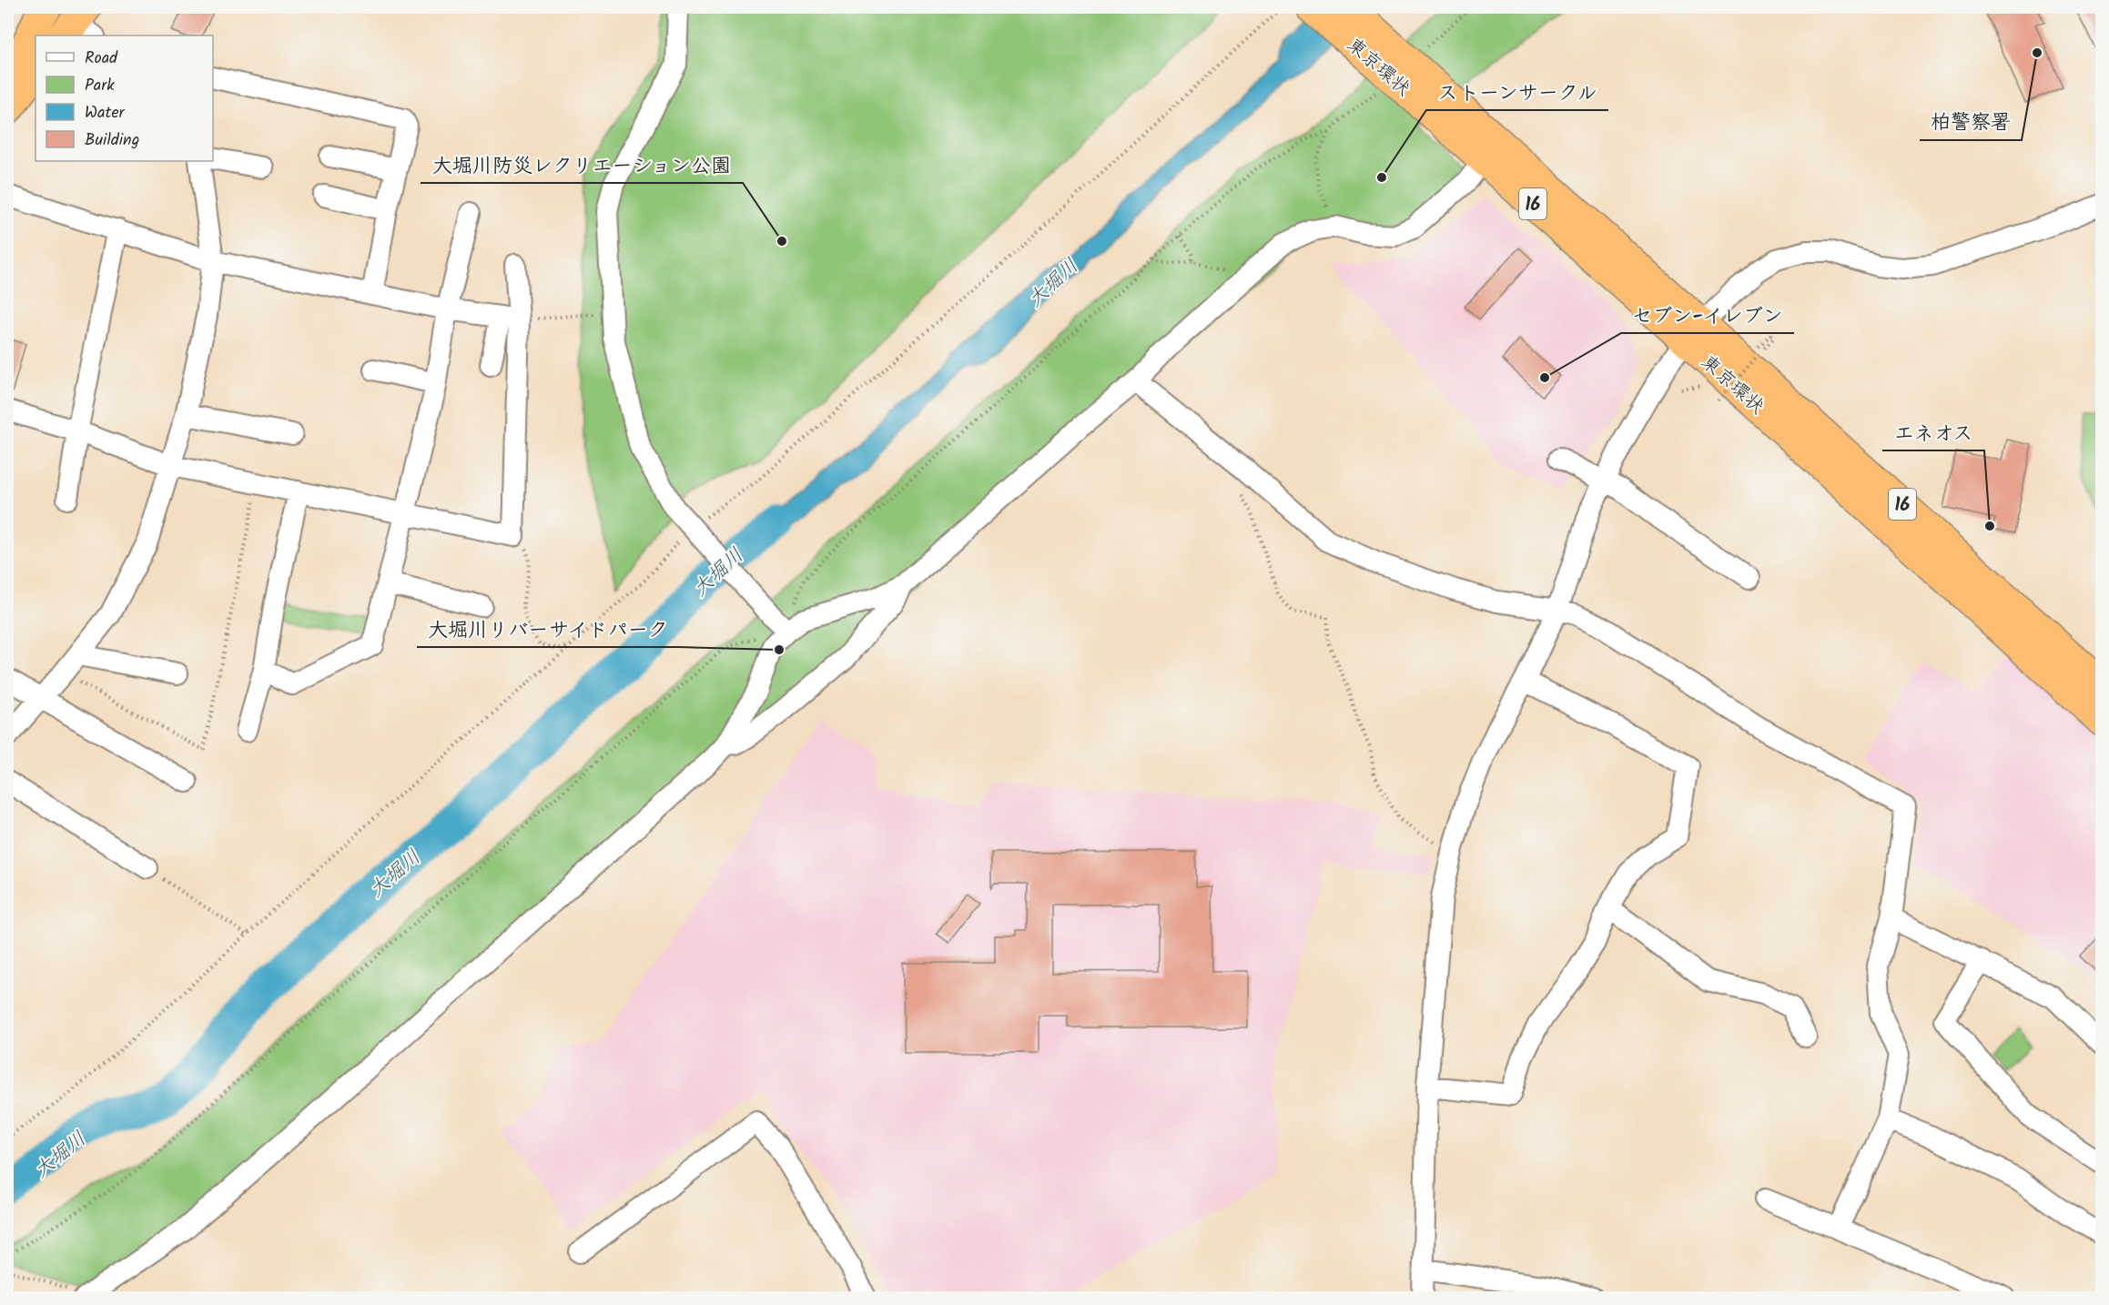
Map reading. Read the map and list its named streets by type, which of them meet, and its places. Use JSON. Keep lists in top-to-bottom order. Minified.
{"streets":{"highway":["東京環状","16"]},"water":["大堀川"],"places":["柏警察署","ストーンサークル","大堀川防災レクリエーション公園","セブン-イレブン","エネオス","大堀川リバーサイドパーク"],"legend":["Road","Park","Water","Building"]}
